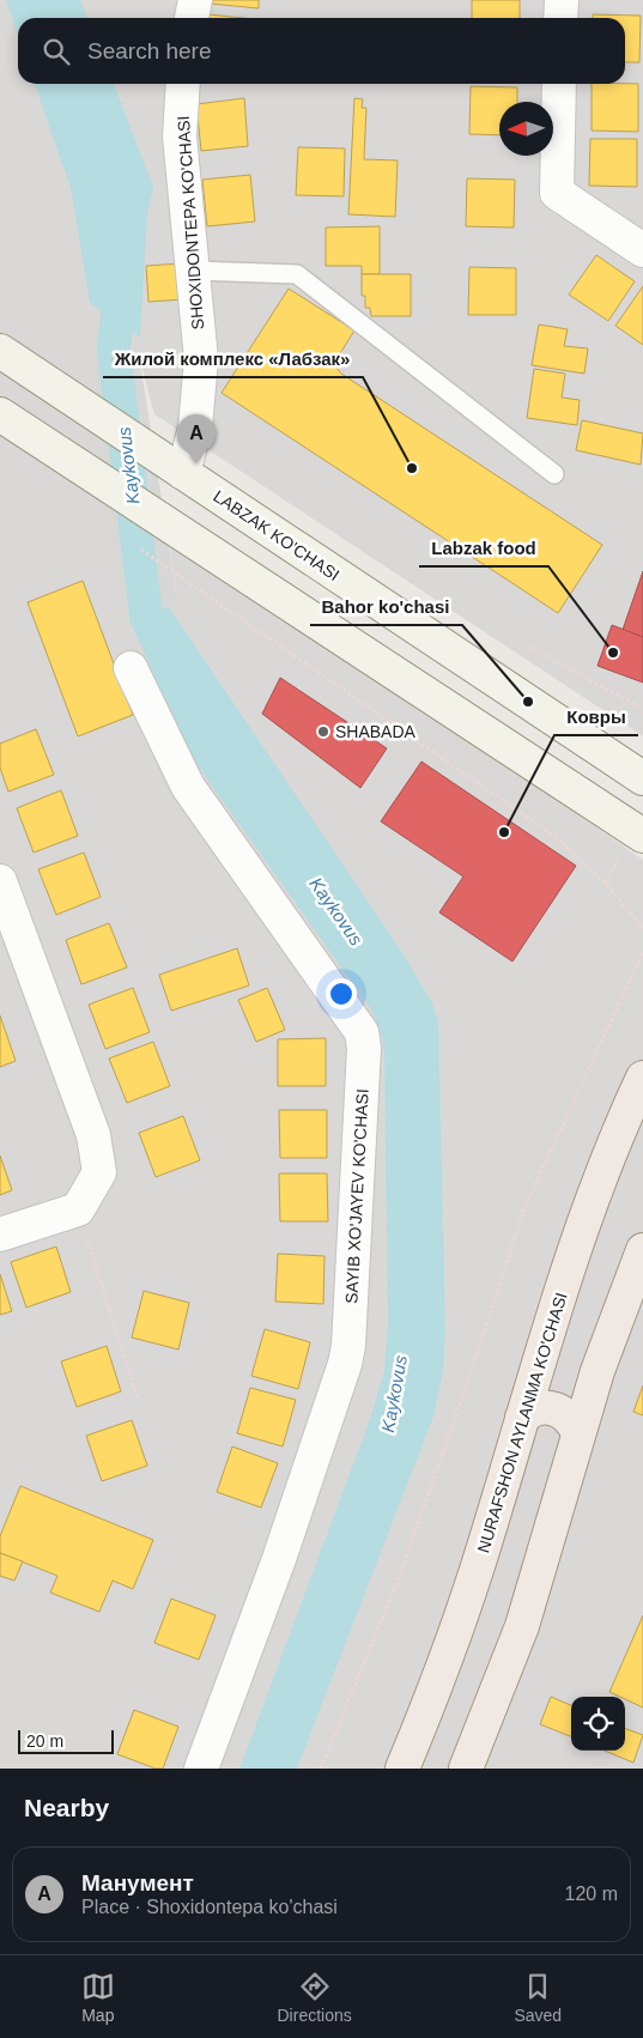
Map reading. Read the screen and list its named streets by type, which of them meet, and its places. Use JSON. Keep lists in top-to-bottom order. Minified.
{"streets":{"main road":["LABZAK KO'CHASI","NURAFSHON AYLANMA KO'CHASI"],"street":["SHOXIDONTEPA KO'CHASI","SAYIB XO'JAYEV KO'CHASI"]},"crossings":[["SHOXIDONTEPA KO'CHASI","LABZAK KO'CHASI"]],"water":["Kaykovus"],"places":["Жилой комплекс «Лабзак»","Labzak food","Bahor ko'chasi","SHABADA","Ковры"],"scale_bar":"20 m","north":"left","page":{"search":"Search here","pins":"A","scale":"20 m","heading":"Nearby","list":[{"mark":"A","name":"Манумент","note":"Place · Shoxidontepa ko'chasi","value":"120 m"}],"nav":["Map","Directions","Saved"]}}
